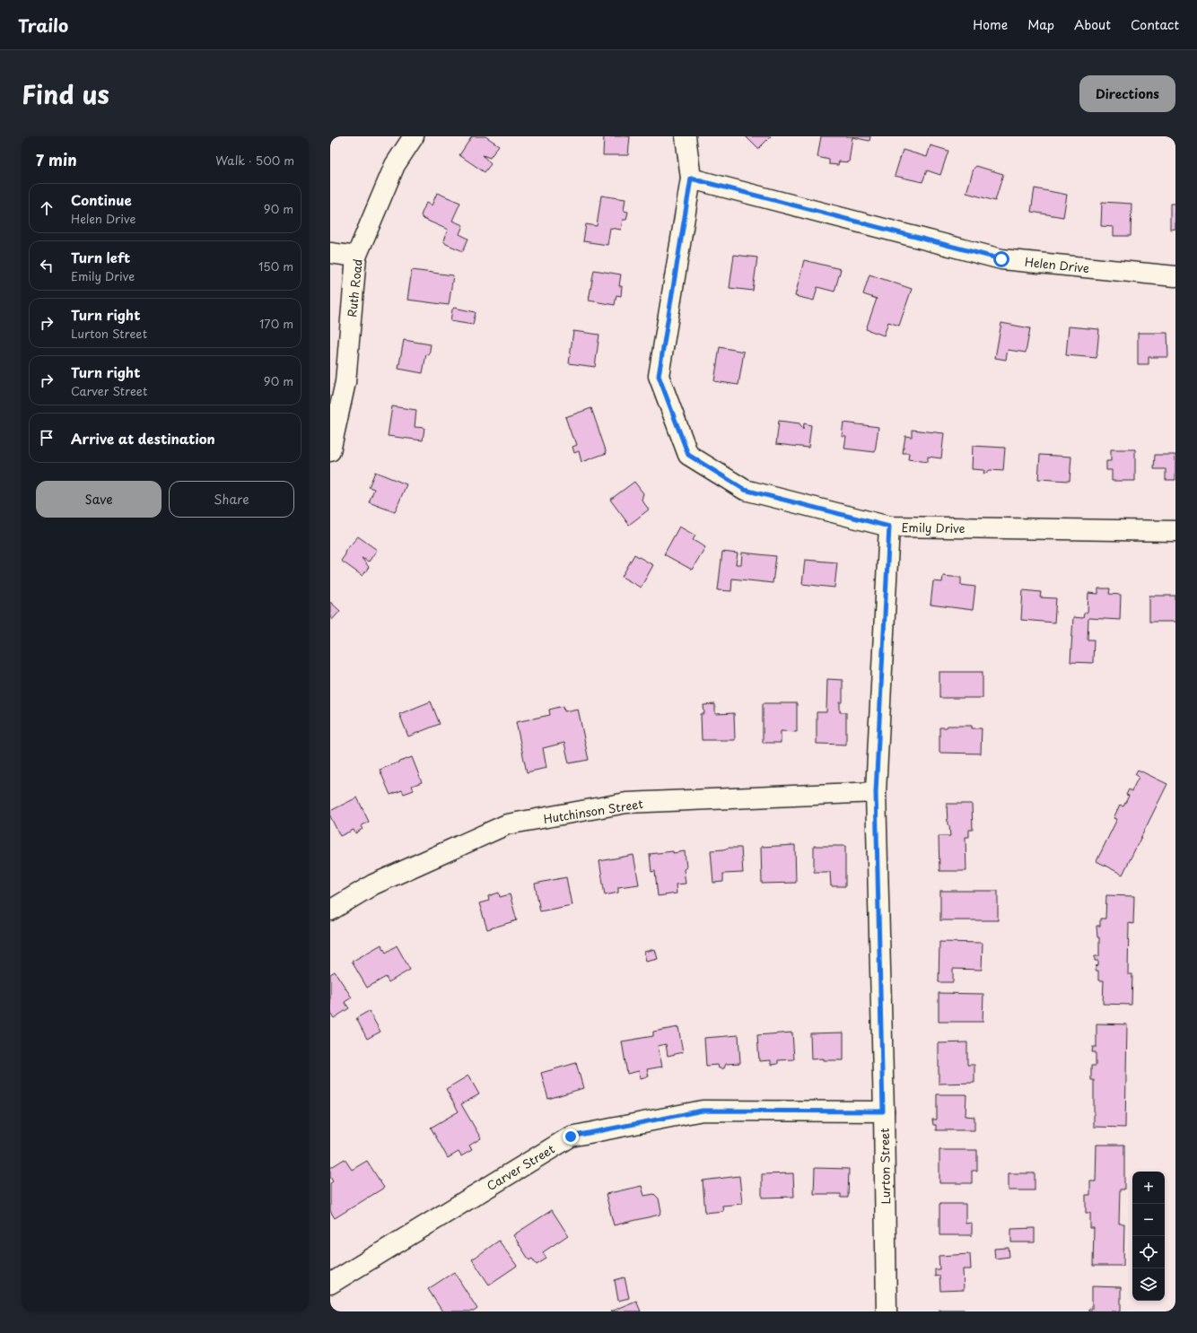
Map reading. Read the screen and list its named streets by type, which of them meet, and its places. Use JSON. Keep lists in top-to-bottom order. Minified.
{"streets":{"street":["Helen Drive","Ruth Road","Emily Drive","Hutchinson Street","Lurton Street","Carver Street"]},"crossings":[["Helen Drive","Emily Drive"],["Emily Drive","Lurton Street"],["Hutchinson Street","Lurton Street"],["Lurton Street","Carver Street"]],"page":{"header":"Trailo","nav":["Home","Map","About","Contact"],"title":"Find us","buttons":["Directions",["Save","Share"]],"heading":["7 min","Walk · 500 m"],"list":[["Continue","Helen Drive","90 m"],["Turn left","Emily Drive","150 m"],["Turn right","Lurton Street","170 m"],["Turn right","Carver Street","90 m"],"Arrive at destination"],"map_buttons":["+","−"]}}
